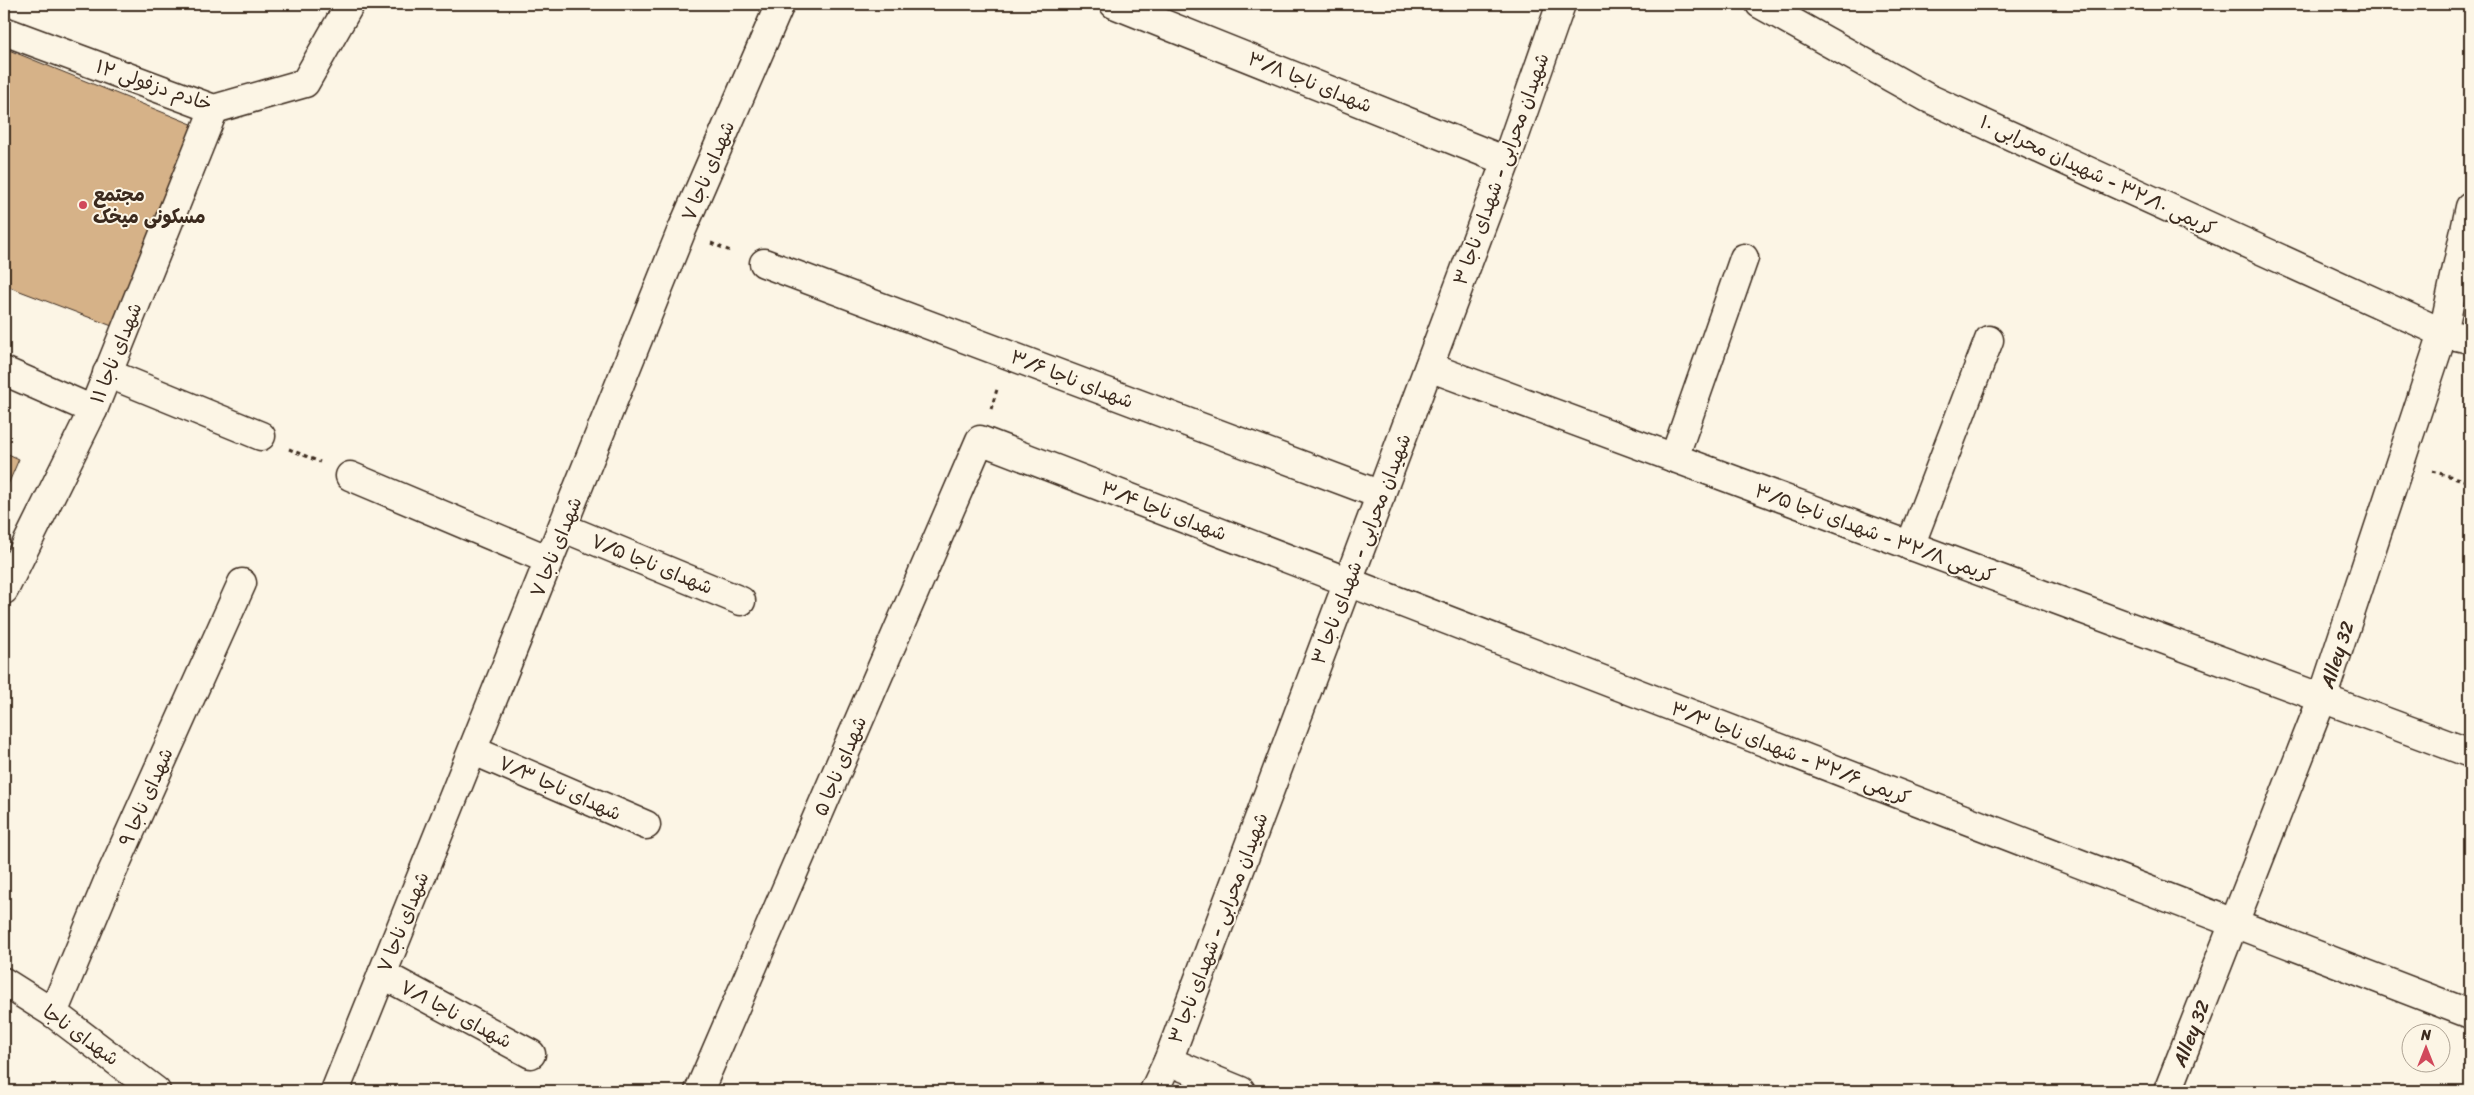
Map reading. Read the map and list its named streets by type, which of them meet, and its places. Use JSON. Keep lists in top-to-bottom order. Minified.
{"streets":{"street":["شهدای ناجا ۳/۸","خادم دزفولی ۱۲","شهیدان محرابی - شهدای ناجا ۳","شهدای ناجا ۷","کریمی ۳۲/۱۰ - شهیدان محرابی ۱۰","شهدای ناجا ۱۱","شهدای ناجا ۳/۶","شهدای ناجا ۳/۴","کریمی ۳۲/۸ - شهدای ناجا ۳/۵","شهدای ناجا ۷/۵","Alley 32","کریمی ۳۲/۶ - شهدای ناجا ۳/۳","شهدای ناجا ۵","شهدای ناجا ۷/۳","شهدای ناجا ۹","شهدای ناجا ۷/۱","شهدای ناجا"]},"crossings":[["شهدای ناجا ۳/۸","شهیدان محرابی - شهدای ناجا ۳"],["خادم دزفولی ۱۲","شهدای ناجا ۱۱"],["شهیدان محرابی - شهدای ناجا ۳","شهدای ناجا ۳/۶"],["شهیدان محرابی - شهدای ناجا ۳","شهدای ناجا ۳/۴"],["شهیدان محرابی - شهدای ناجا ۳","کریمی ۳۲/۸ - شهدای ناجا ۳/۵"],["شهیدان محرابی - شهدای ناجا ۳","کریمی ۳۲/۶ - شهدای ناجا ۳/۳"],["شهدای ناجا ۷","شهدای ناجا ۷/۵"],["شهدای ناجا ۷","شهدای ناجا ۷/۳"],["شهدای ناجا ۷","شهدای ناجا ۷/۱"],["کریمی ۳۲/۱۰ - شهیدان محرابی ۱۰","Alley 32"],["شهدای ناجا ۳/۴","کریمی ۳۲/۶ - شهدای ناجا ۳/۳"],["شهدای ناجا ۳/۴","شهدای ناجا ۵"],["کریمی ۳۲/۸ - شهدای ناجا ۳/۵","Alley 32"],["Alley 32","کریمی ۳۲/۶ - شهدای ناجا ۳/۳"],["شهدای ناجا ۹","شهدای ناجا"]],"places":["مجتمع مسکونی میخک"],"north":"top"}
